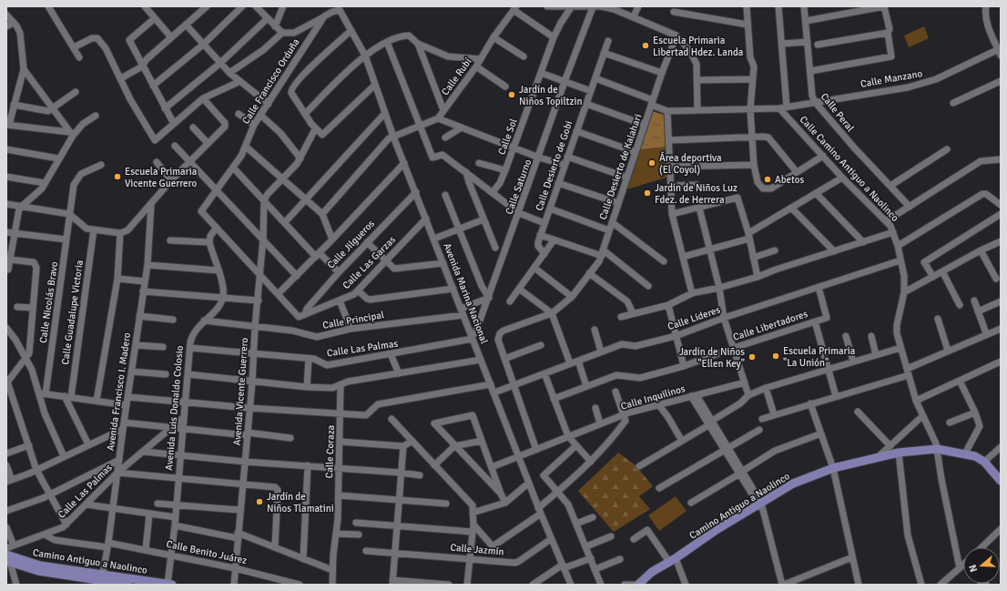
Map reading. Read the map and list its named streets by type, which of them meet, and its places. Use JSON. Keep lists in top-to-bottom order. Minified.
{"streets":{"main road":["Camino Antiguo a Naolinco"],"street":["Calle Rubí","Calle Manzano","Calle Francisco Orduña","Calle Peral","Calle Sol","Calle Desierto de Gobi","Calle Desierto de Kalahari","Calle Camino Antiguo a Naolinco","Calle Saturno","Calle Jilgueros","Calle Las Garzas","Avenida Marina Nacional","Calle Nicolás Bravo","Calle Guadalupe Victoria","Calle Líderes","Calle Principal","Calle Libertadores","Calle Las Palmas","Avenida Francisco I. Madero","Avenida Vicente Guerrero","Calle Inquilinos","Avenida Luis Donaldo Colosio","Calle Coraza","Calle Jazmín","Calle Benito Juárez"]},"crossings":[["Calle Manzano","Calle Peral"],["Calle Manzano","Calle Camino Antiguo a Naolinco"],["Calle Desierto de Kalahari","Calle Líderes"],["Calle Desierto de Kalahari","Calle Inquilinos"],["Calle Camino Antiguo a Naolinco","Calle Líderes"],["Calle Camino Antiguo a Naolinco","Camino Antiguo a Naolinco"],["Calle Saturno","Avenida Marina Nacional"],["Calle Saturno","Calle Principal"],["Calle Saturno","Calle Las Palmas"],["Calle Jilgueros","Calle Las Garzas"],["Calle Jilgueros","Avenida Marina Nacional"],["Calle Las Garzas","Avenida Marina Nacional"],["Avenida Marina Nacional","Calle Líderes"],["Avenida Marina Nacional","Calle Principal"],["Avenida Marina Nacional","Calle Las Palmas"],["Avenida Marina Nacional","Calle Inquilinos"],["Avenida Marina Nacional","Calle Jazmín"],["Calle Líderes","Calle Libertadores"],["Calle Principal","Avenida Vicente Guerrero"],["Calle Principal","Avenida Luis Donaldo Colosio"],["Calle Las Palmas","Avenida Francisco I. Madero"],["Calle Las Palmas","Avenida Vicente Guerrero"],["Calle Las Palmas","Avenida Luis Donaldo Colosio"],["Calle Las Palmas","Calle Benito Juárez"],["Avenida Francisco I. Madero","Camino Antiguo a Naolinco"],["Avenida Francisco I. Madero","Calle Benito Juárez"],["Avenida Vicente Guerrero","Calle Benito Juárez"],["Avenida Luis Donaldo Colosio","Camino Antiguo a Naolinco"],["Avenida Luis Donaldo Colosio","Calle Benito Juárez"]],"places":["Escuela Primaria Libertad Hdez. Landa","Jardín de Niños Topiltzin","Área deportiva (El Coyol)","Escuela Primaria Vicente Guerrero","Abetos","Jardín de Niños Luz Fdez. de Herrera","Escuela Primaria \"La Unión\"","Jardín de Niños \"Ellen Key\"","Jardín de Niños Tlamatini"],"north":"left"}
